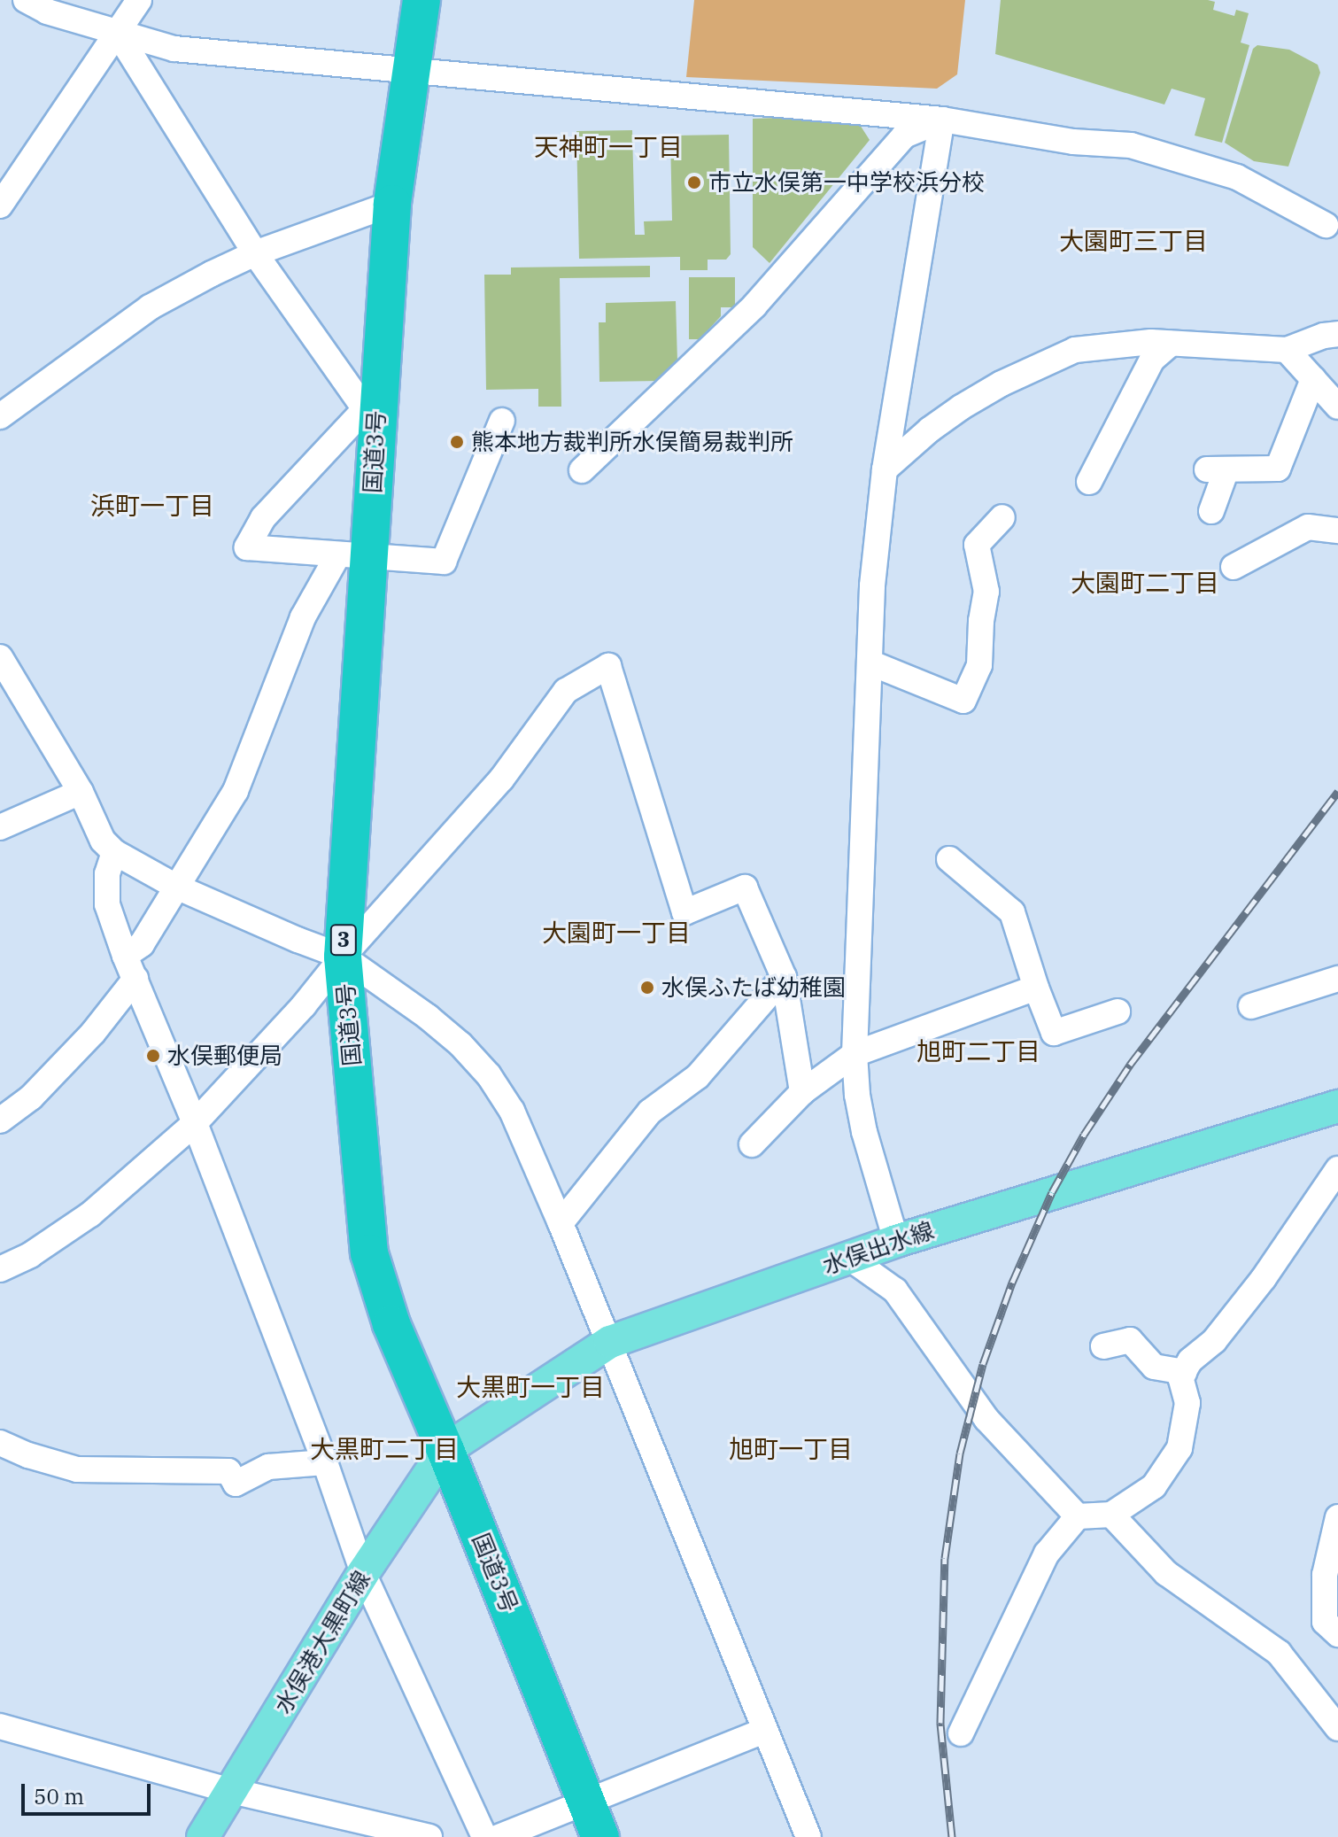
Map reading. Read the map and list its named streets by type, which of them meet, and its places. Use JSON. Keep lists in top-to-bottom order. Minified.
{"streets":{"highway":["国道3号","3"],"main road":["水俣出水線","水俣港大黒町線"]},"crossings":[["国道3号","水俣出水線"],["国道3号","水俣港大黒町線"],["水俣出水線","水俣港大黒町線"]],"districts":["天神町一丁目","大園町三丁目","浜町一丁目","大園町二丁目","大園町一丁目","旭町二丁目","大黒町一丁目","大黒町二丁目","旭町一丁目"],"places":["市立水俣第一中学校浜分校","熊本地方裁判所水俣簡易裁判所","水俣ふたば幼稚園","水俣郵便局"],"scale_bar":"50 m"}
